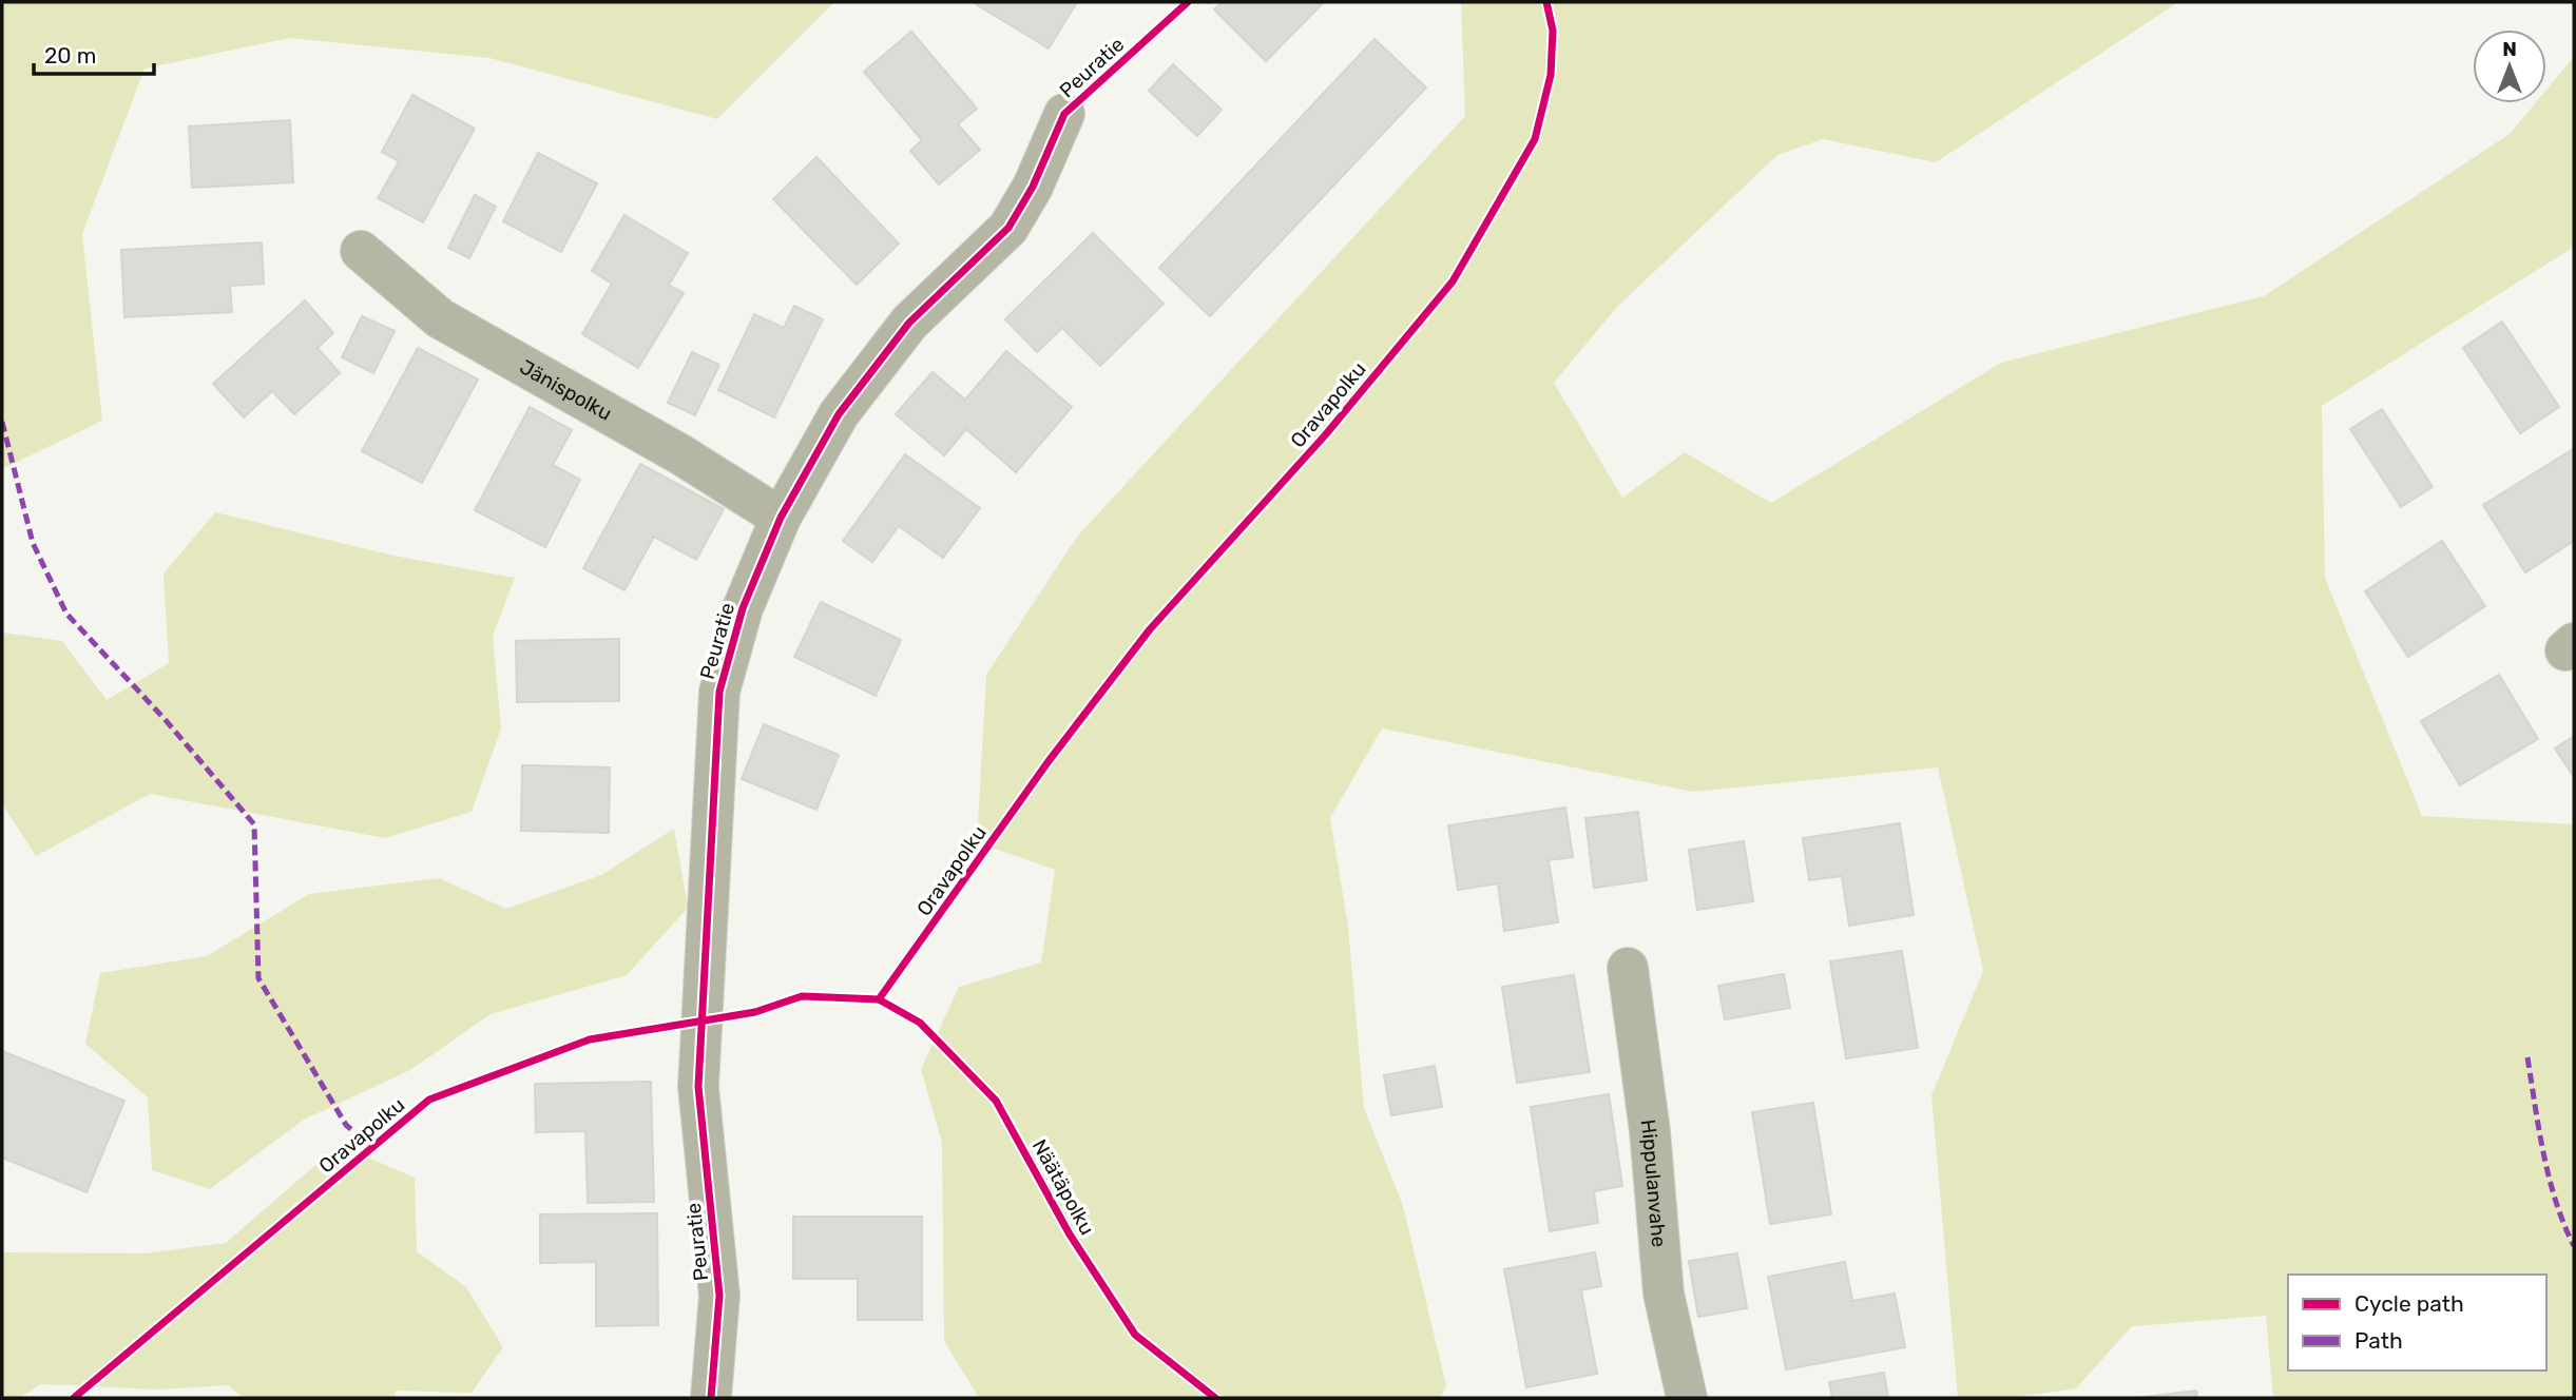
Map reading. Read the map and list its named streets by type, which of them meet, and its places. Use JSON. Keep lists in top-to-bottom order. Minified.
{"streets":{"street":["Peuratie","Jänispolku","Hippulanvahe"],"cycle path":["Oravapolku"]},"crossings":[["Peuratie","Jänispolku"]],"legend":["Cycle path","Path"],"scale_bar":"20 m","north":"top"}
